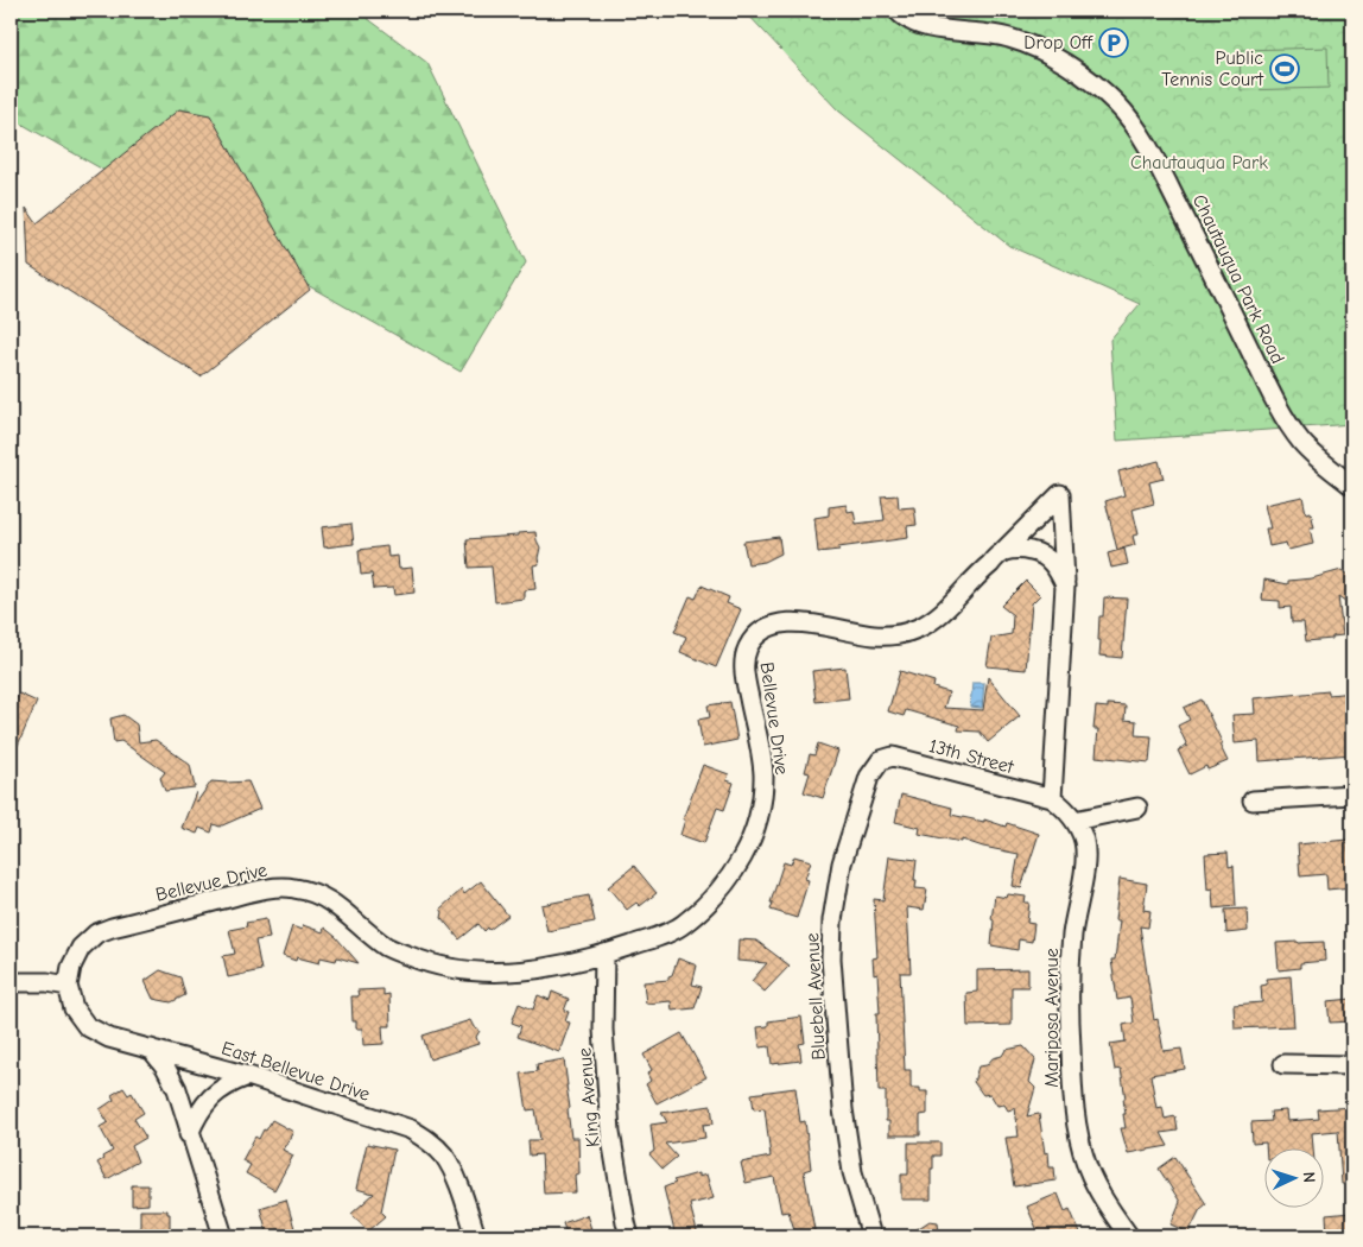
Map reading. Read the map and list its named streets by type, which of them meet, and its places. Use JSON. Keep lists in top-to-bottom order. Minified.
{"streets":{"street":["Chautauqua Park Road","Bellevue Drive","13th Street","Bluebell Avenue","Mariposa Avenue","East Bellevue Drive","King Avenue"]},"crossings":[["Bellevue Drive","East Bellevue Drive"],["Bellevue Drive","King Avenue"],["13th Street","Bluebell Avenue"],["13th Street","Mariposa Avenue"]],"parks":["Chautauqua Park"],"places":{"parking":["Drop Off"],"sports":["Public Tennis Court"]},"north":"right"}
